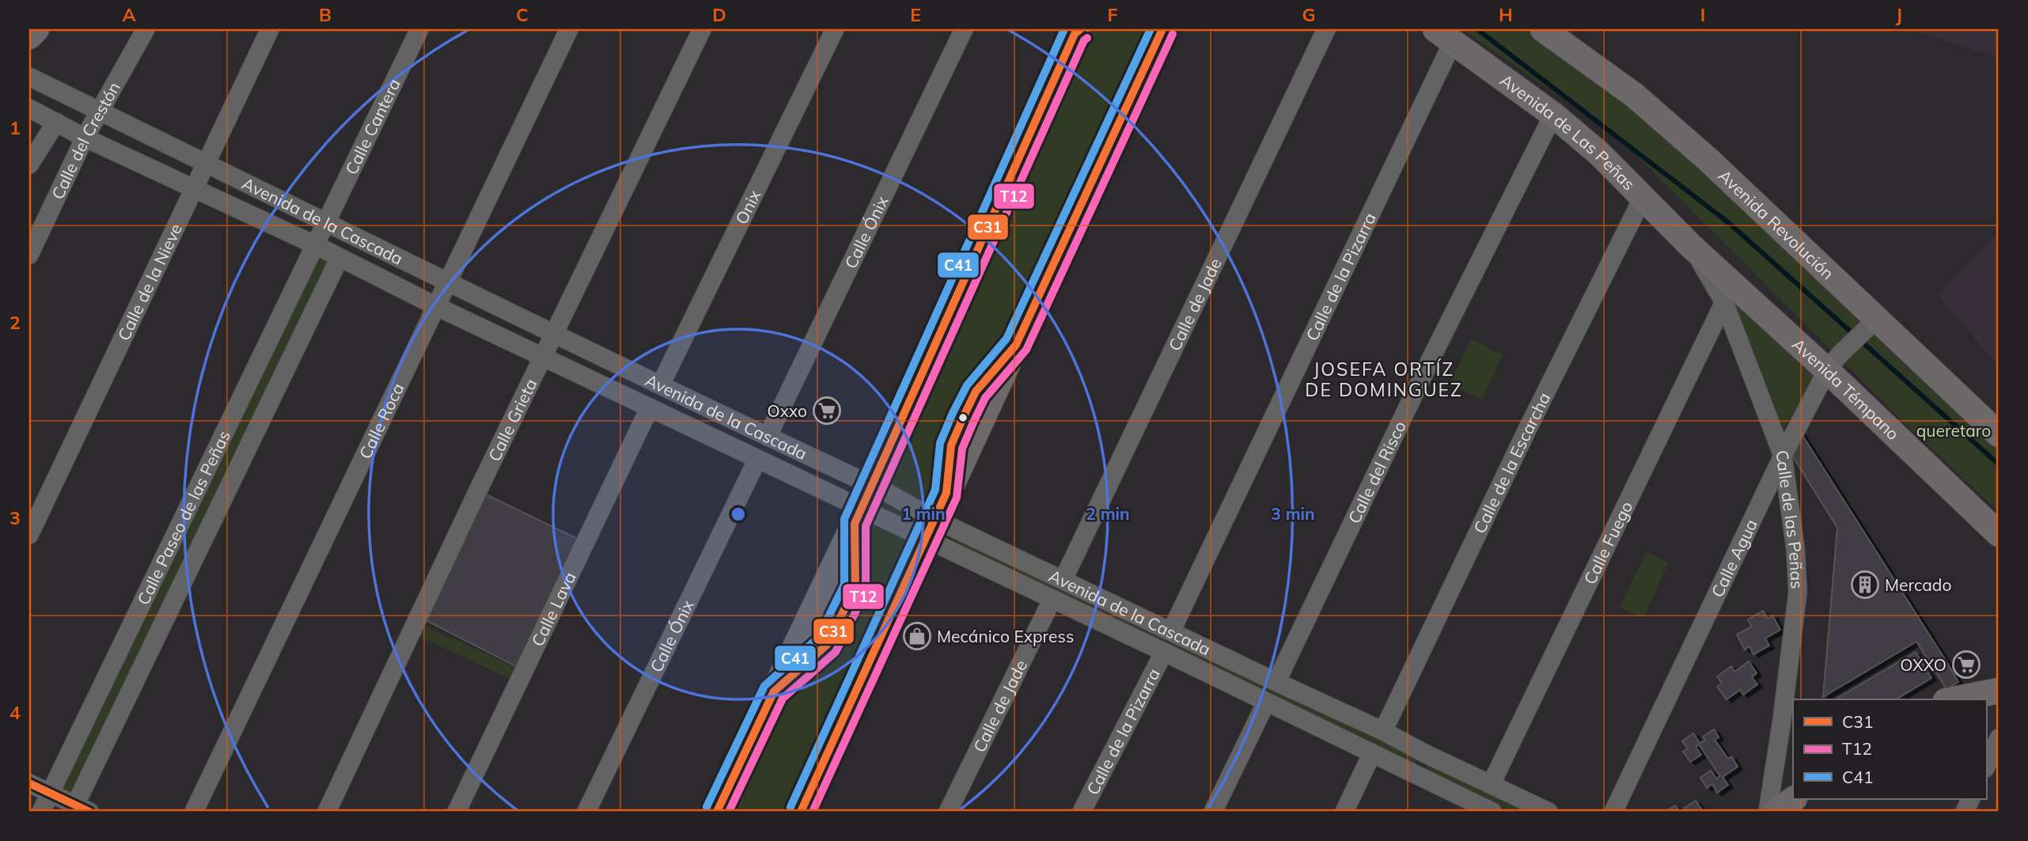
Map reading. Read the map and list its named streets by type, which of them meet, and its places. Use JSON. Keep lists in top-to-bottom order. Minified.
{"streets":{"main road":["Avenida de Las Peñas","Avenida Revolución","Avenida Témpano"],"street":["Calle Cantera","Calle del Crestón","Onix","Avenida de la Cascada","Calle Ónix","Calle de la Pizarra","Calle de la Nieve","Calle de Jade","Calle Grieta","Calle Roca","Calle de la Escarcha","Calle del Risco","Calle Paseo de las Peñas","Calle de las Peñas","Calle Fuego","Calle Agua","Calle Lava"]},"crossings":[["Calle Cantera","Avenida de la Cascada"],["Calle Cantera","Calle Paseo de las Peñas"],["Avenida de Las Peñas","Calle de la Pizarra"],["Avenida de Las Peñas","Avenida Témpano"],["Avenida de Las Peñas","Calle de la Escarcha"],["Avenida de Las Peñas","Calle del Risco"],["Avenida de Las Peñas","Calle de las Peñas"],["Calle del Crestón","Avenida de la Cascada"],["Onix","Avenida de la Cascada"],["Avenida de la Cascada","Calle Ónix"],["Avenida de la Cascada","Calle de la Pizarra"],["Avenida de la Cascada","Calle de la Nieve"],["Avenida de la Cascada","Calle de Jade"],["Avenida de la Cascada","Calle Grieta"],["Avenida de la Cascada","Calle Roca"],["Avenida de la Cascada","Calle de la Escarcha"],["Avenida de la Cascada","Calle del Risco"],["Avenida de la Cascada","Calle Paseo de las Peñas"],["Avenida de la Cascada","Calle Fuego"],["Avenida de la Cascada","Calle Lava"],["Avenida Revolución","Calle Agua"],["Avenida Témpano","Calle de las Peñas"],["Avenida Témpano","Calle Agua"],["Calle de las Peñas","Calle Fuego"],["Calle de las Peñas","Calle Agua"]],"districts":["JOSEFA ORTÍZ DE DOMINGUEZ"],"parks":["queretaro"],"places":{"supermarket":["Oxxo","OXXO"],"building":["Mercado"],"shop":["Mecánico Express"]},"lines":["transit line C31","transit line C41","transit line T12"],"legend":["C31","T12","C41"],"grid":{"columns":["A","B","C","D","E","F","G","H","I","J"],"rows":["1","2","3","4"]},"rings":["1 min","2 min","3 min"]}
